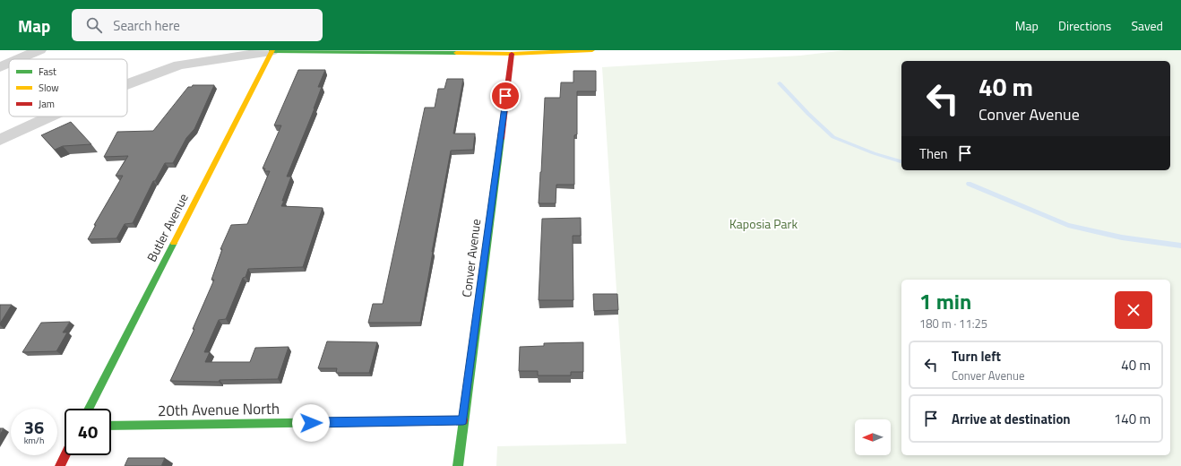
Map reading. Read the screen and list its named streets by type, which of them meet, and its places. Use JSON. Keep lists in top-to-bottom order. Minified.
{"streets":{"street":["Butler Avenue","Conver Avenue","20th Avenue North"]},"crossings":[["Conver Avenue","20th Avenue North"]],"parks":["Kaposia Park"],"legend":["Fast","Slow","Jam"],"north":"left","page":{"header":"Map","search":"Search here","nav":["Map","Directions","Saved"],"turn":["40 m","Conver Avenue"],"then":"Then","heading":["1 min","180 m · 11:25"],"list":[{"name":"Turn left","note":"Conver Avenue","value":"40 m"},{"name":"Arrive at destination","value":"140 m"}],"speed":"36 km/h","limit":"40"}}
